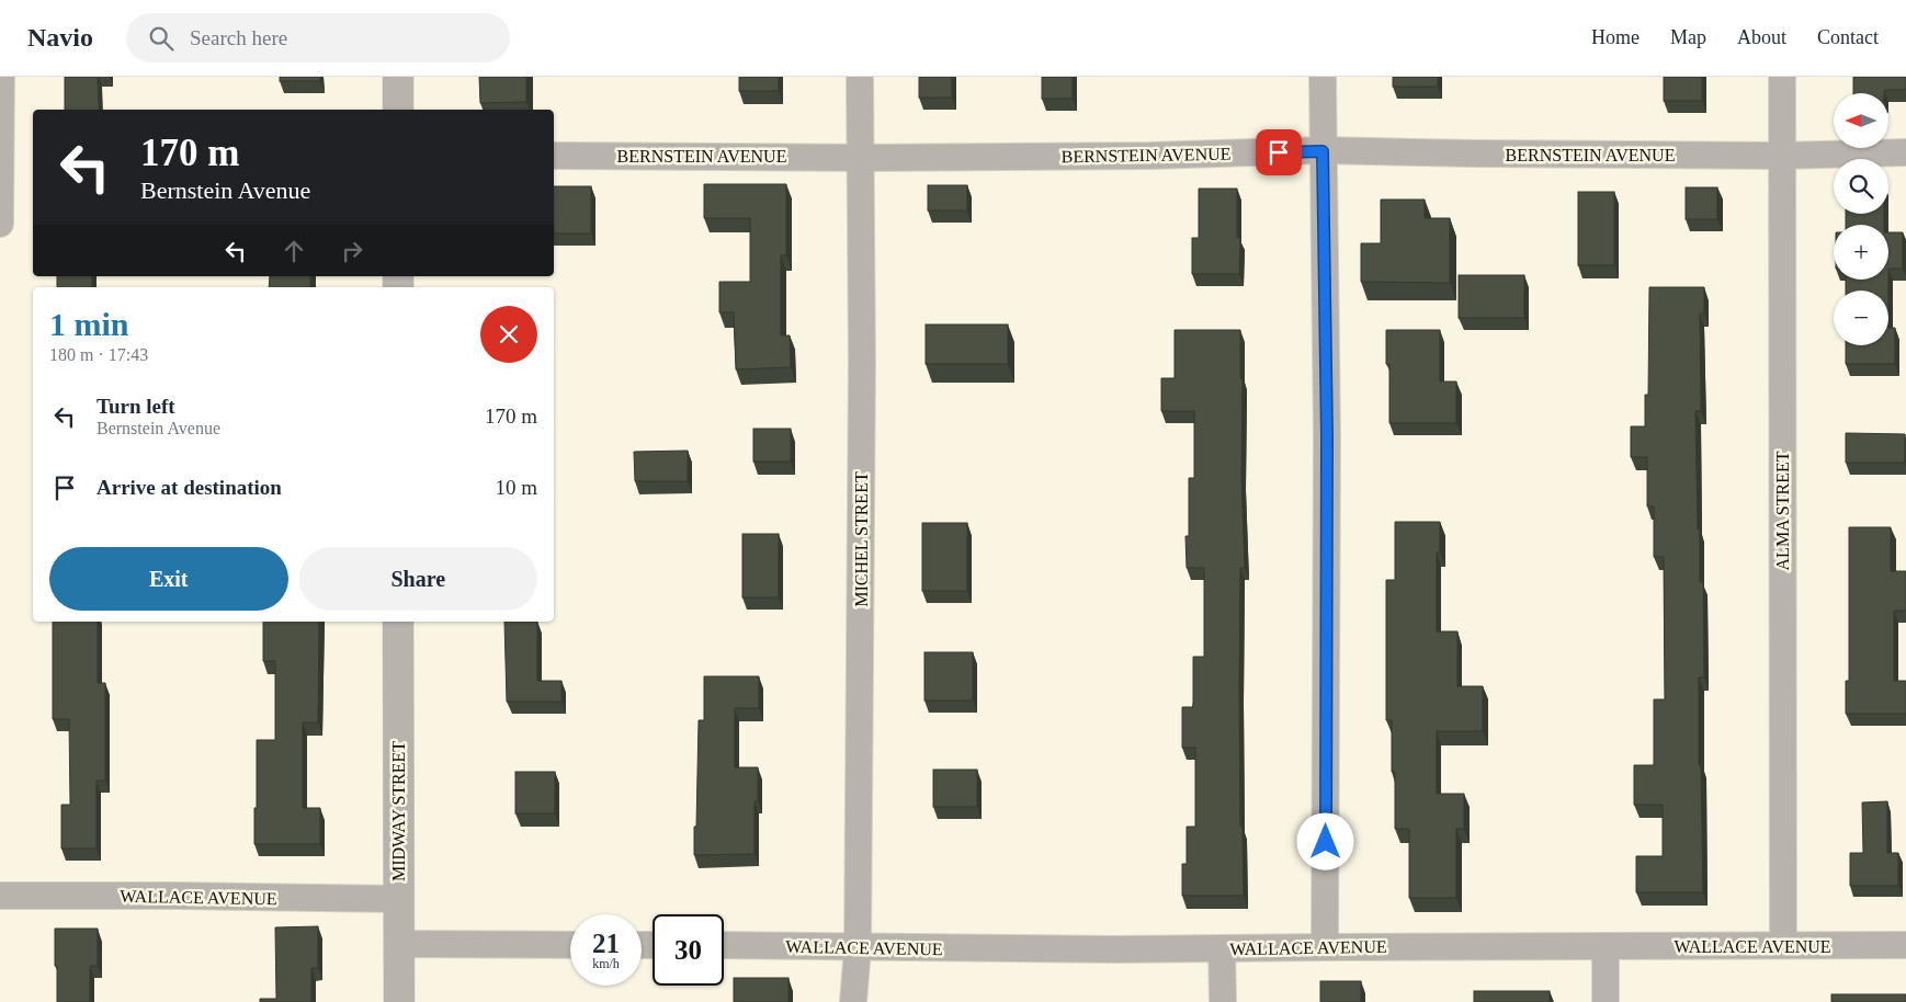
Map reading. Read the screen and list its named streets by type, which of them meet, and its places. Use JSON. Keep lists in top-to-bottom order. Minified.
{"streets":{"street":["BERNSTEIN AVENUE","ALMA STREET","MICHEL STREET","MIDWAY STREET","WALLACE AVENUE"]},"crossings":[["BERNSTEIN AVENUE","ALMA STREET"],["BERNSTEIN AVENUE","MICHEL STREET"],["ALMA STREET","WALLACE AVENUE"],["MICHEL STREET","WALLACE AVENUE"],["MIDWAY STREET","WALLACE AVENUE"]],"north":"left","page":{"header":"Navio","search":"Search here","nav":["Home","Map","About","Contact"],"map_buttons":["+","−"],"turn":["170 m","Bernstein Avenue"],"heading":["1 min","180 m · 17:43"],"list":[{"name":"Turn left","note":"Bernstein Avenue","value":"170 m"},{"name":"Arrive at destination","value":"10 m"}],"buttons":["Exit","Share"],"speed":"21 km/h","limit":"30"}}
